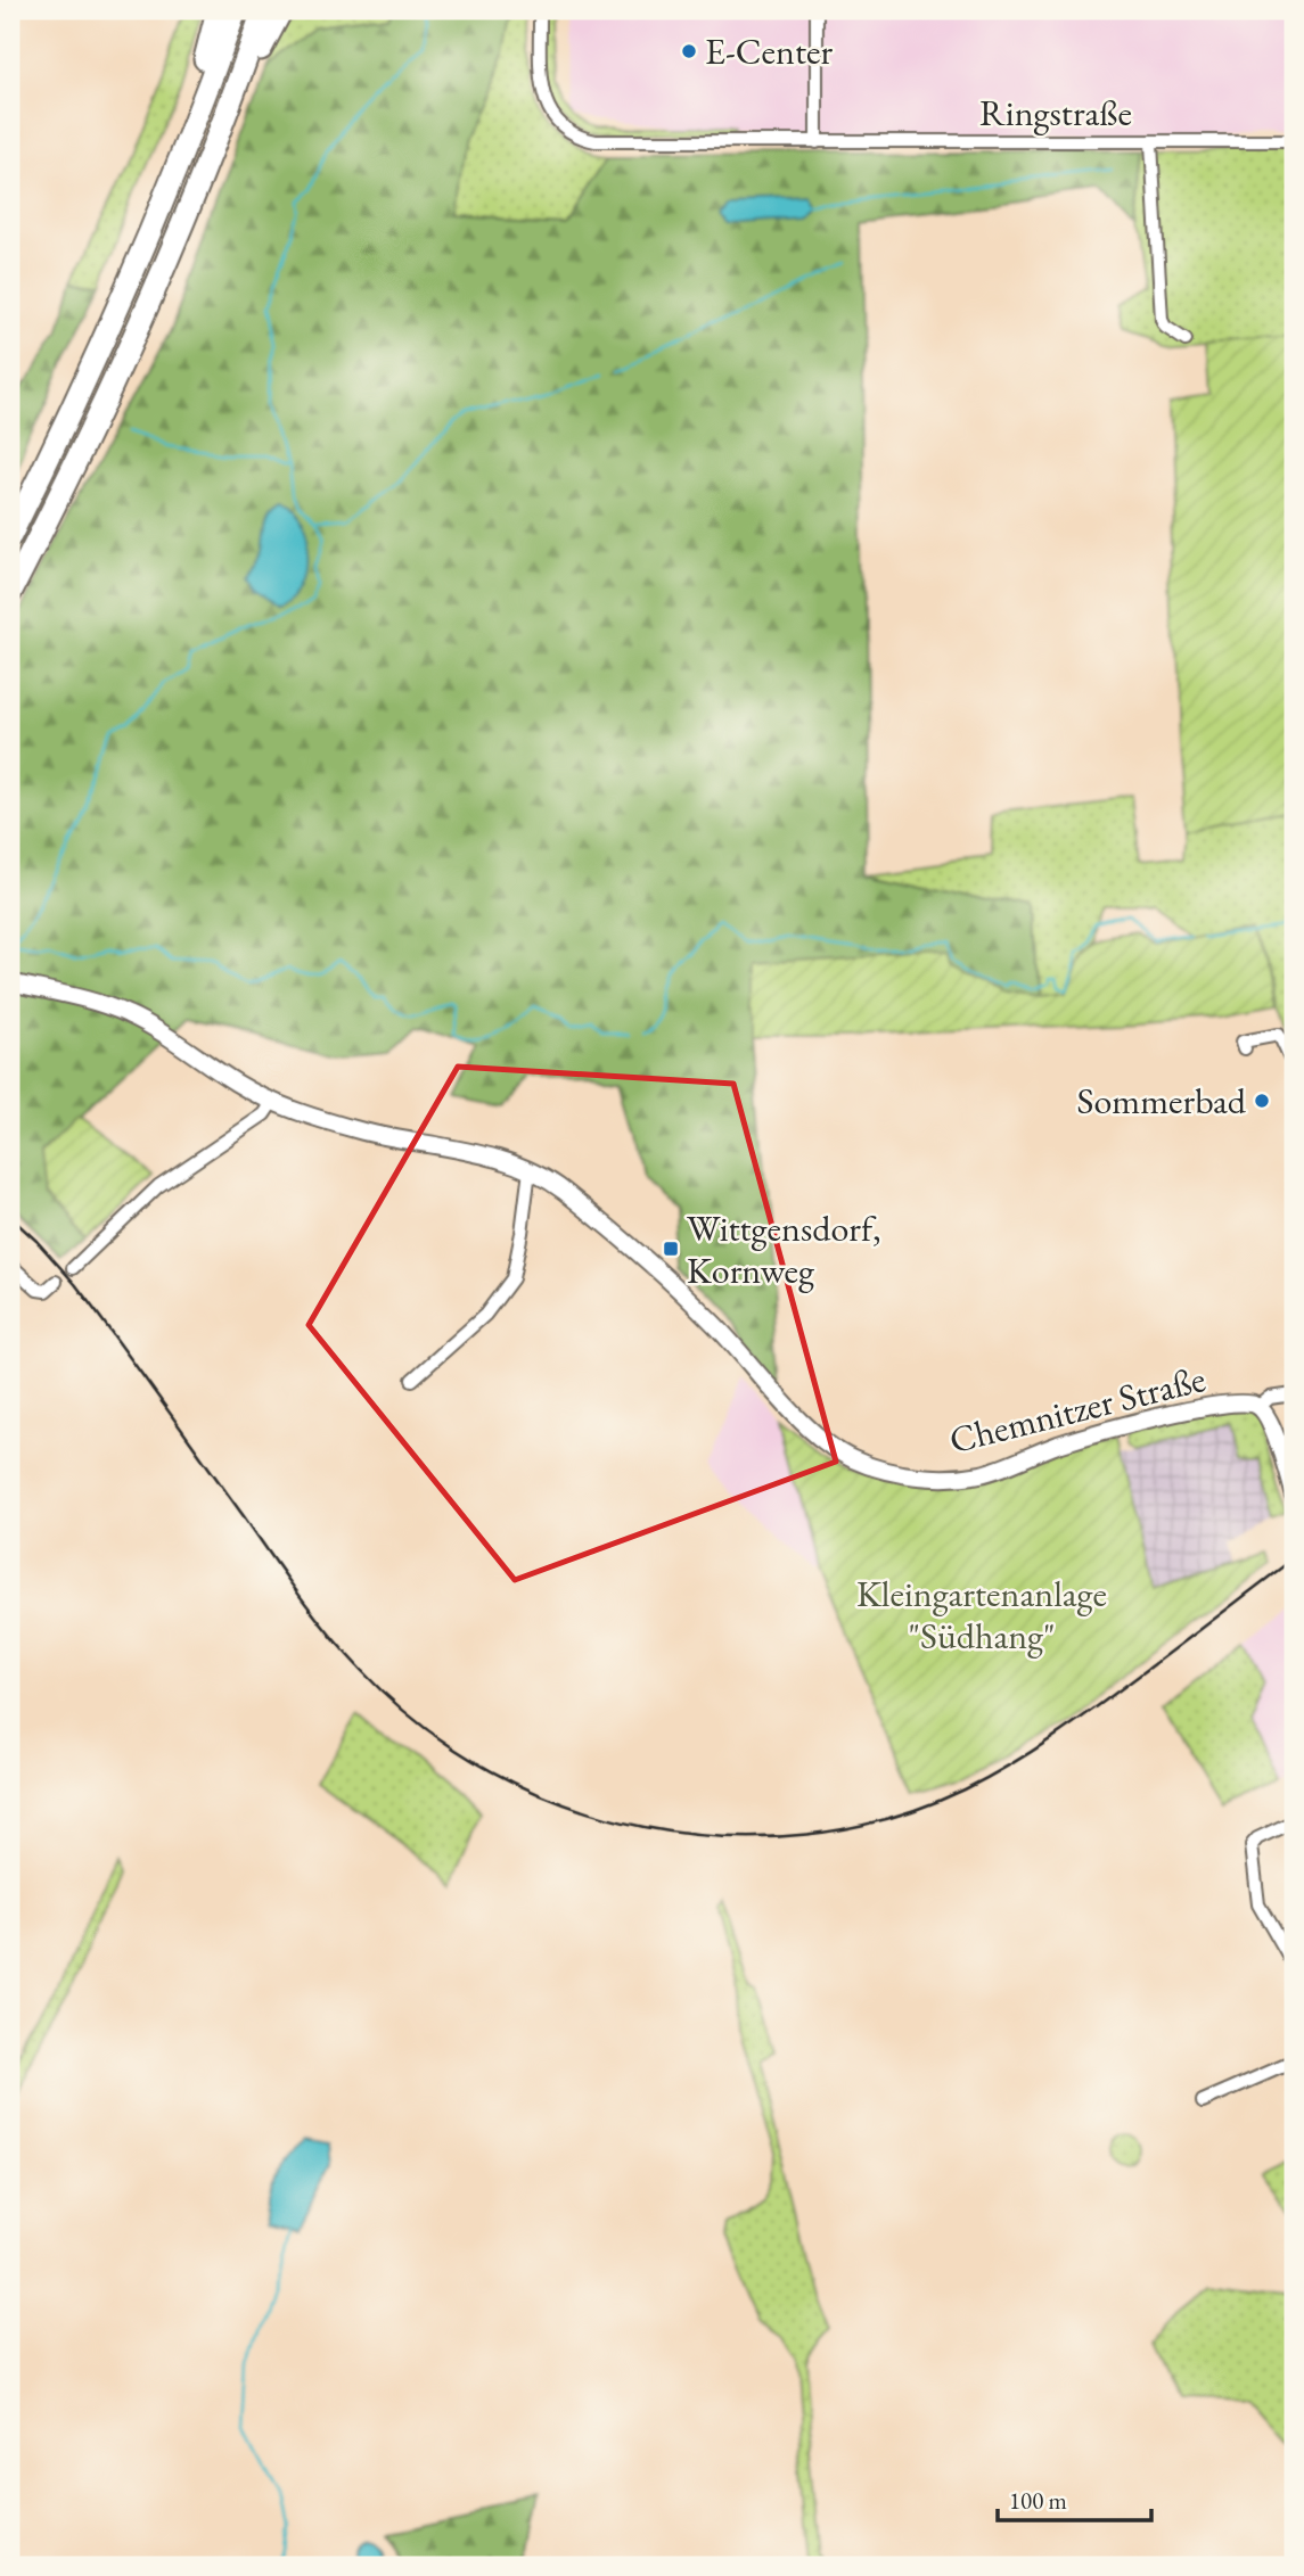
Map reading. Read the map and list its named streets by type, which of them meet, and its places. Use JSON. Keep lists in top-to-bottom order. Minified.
{"streets":{"street":["Ringstraße","Chemnitzer Straße"]},"parks":["Kleingartenanlage \"Südhang\""],"places":{"other":["E-Center","Sommerbad"],"transit":["Wittgensdorf, Kornweg"]},"scale_bar":"100 m"}
